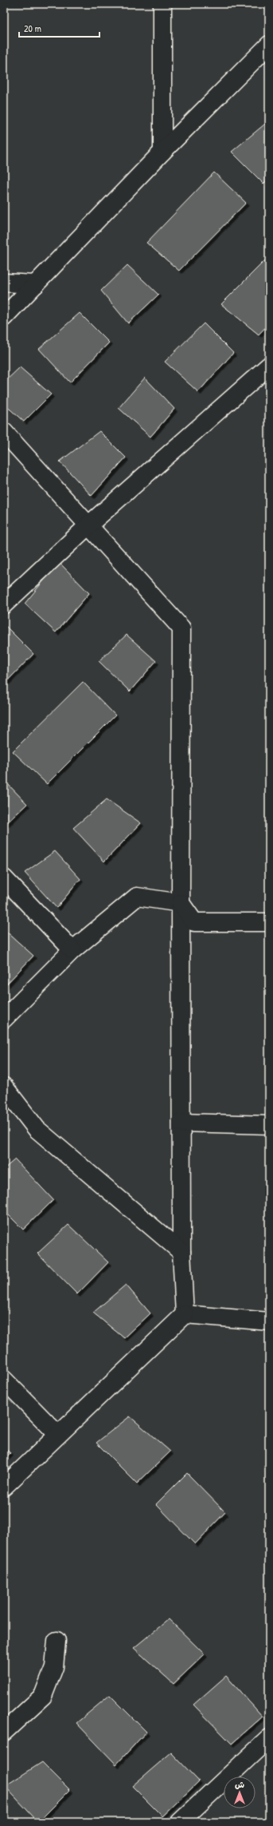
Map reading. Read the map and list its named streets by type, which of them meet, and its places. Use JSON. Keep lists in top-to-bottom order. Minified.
{"scale_bar":"20 m","north":"top"}
